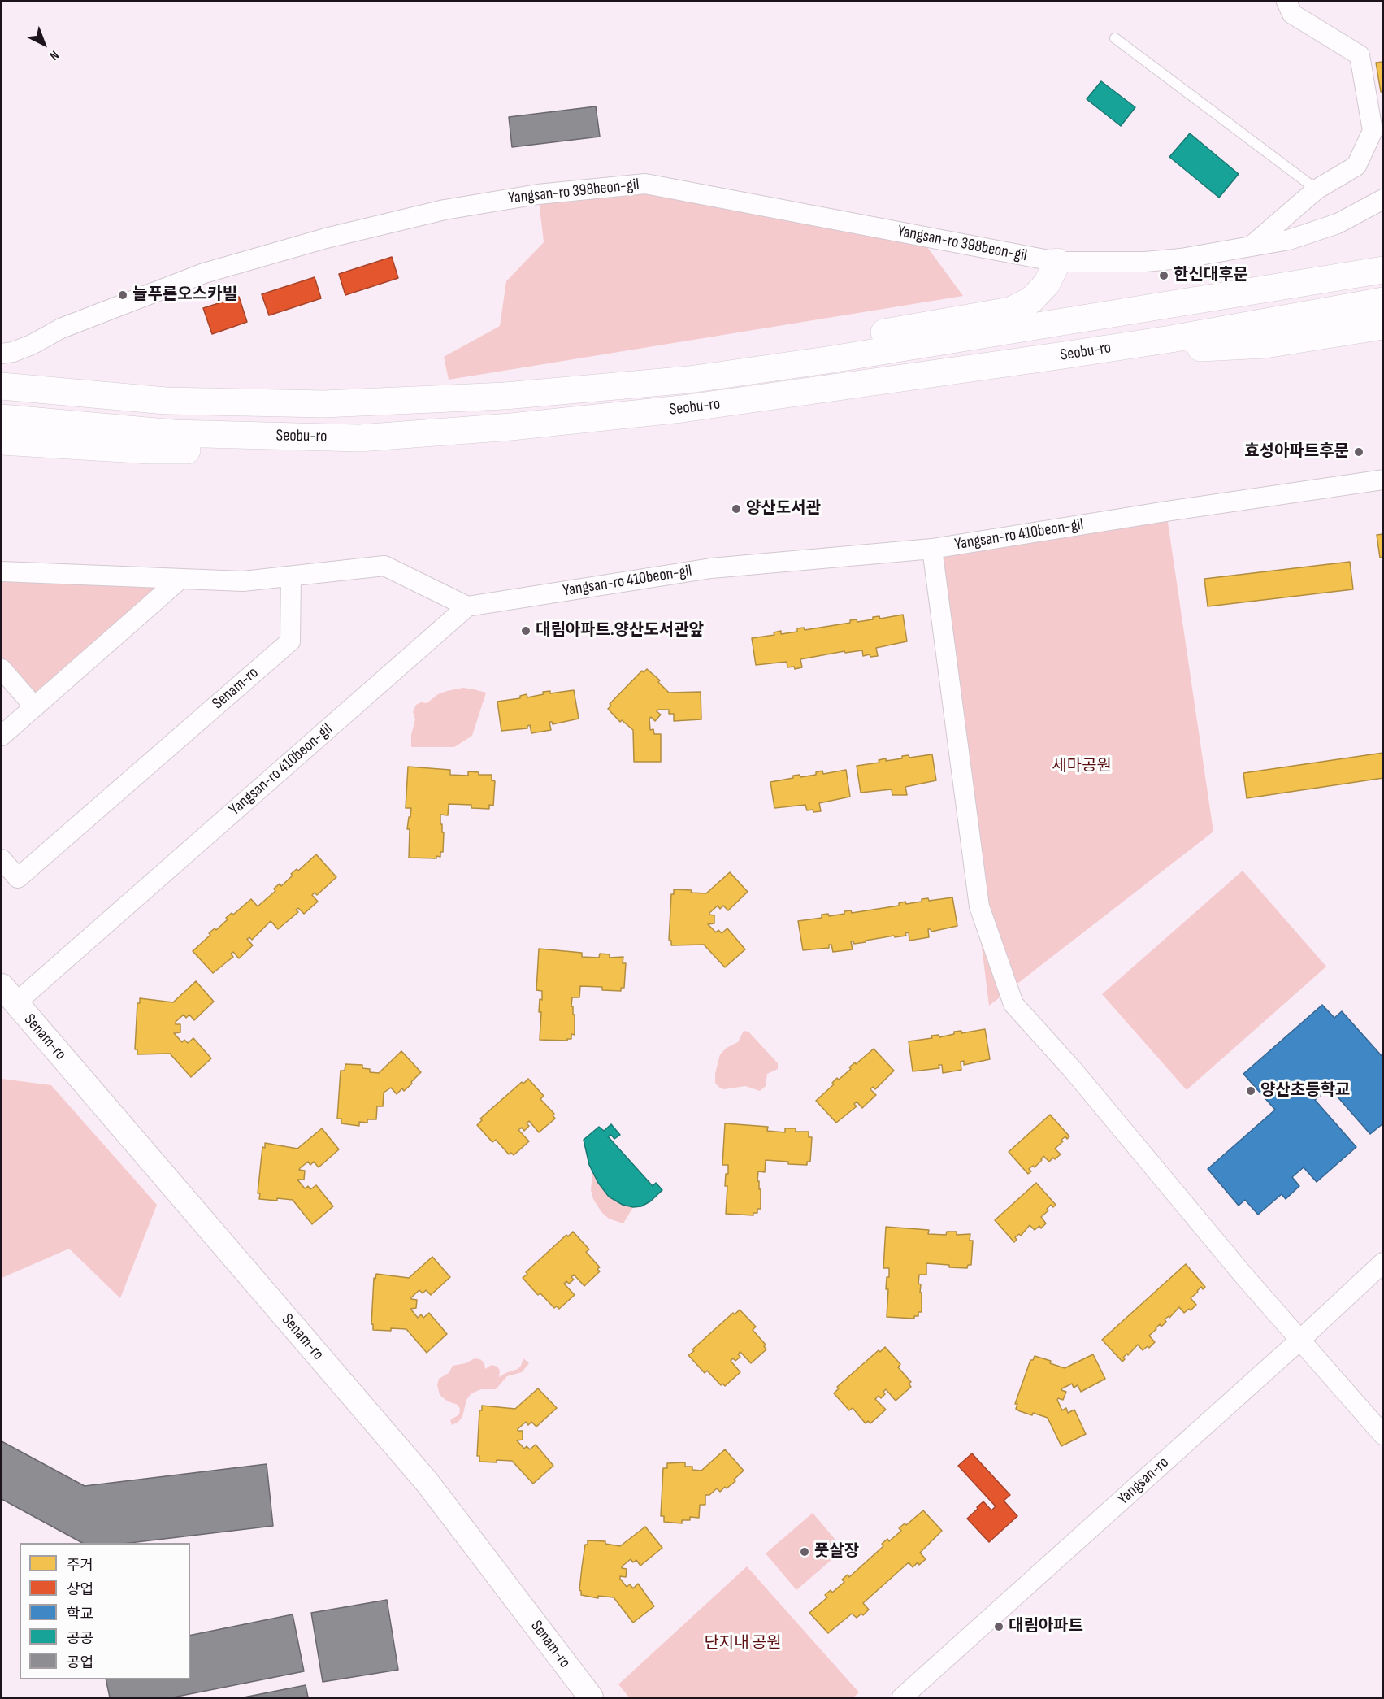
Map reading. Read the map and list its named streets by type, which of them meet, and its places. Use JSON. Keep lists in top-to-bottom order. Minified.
{"streets":{"main road":["Seobu-ro"],"street":["Yangsan-ro 398beon-gil","Yangsan-ro 410beon-gil","Senam-ro","Yangsan-ro"]},"crossings":[["Yangsan-ro 410beon-gil","Senam-ro"]],"parks":["세마공원","단지내 공원"],"places":["한신대후문","늘푸른오스카빌","효성아파트후문","양산도서관","대림아파트.양산도서관앞","양산초등학교","풋살장","대림아파트"],"legend":["주거","상업","학교","공공","공업"],"north":"bottom right"}
